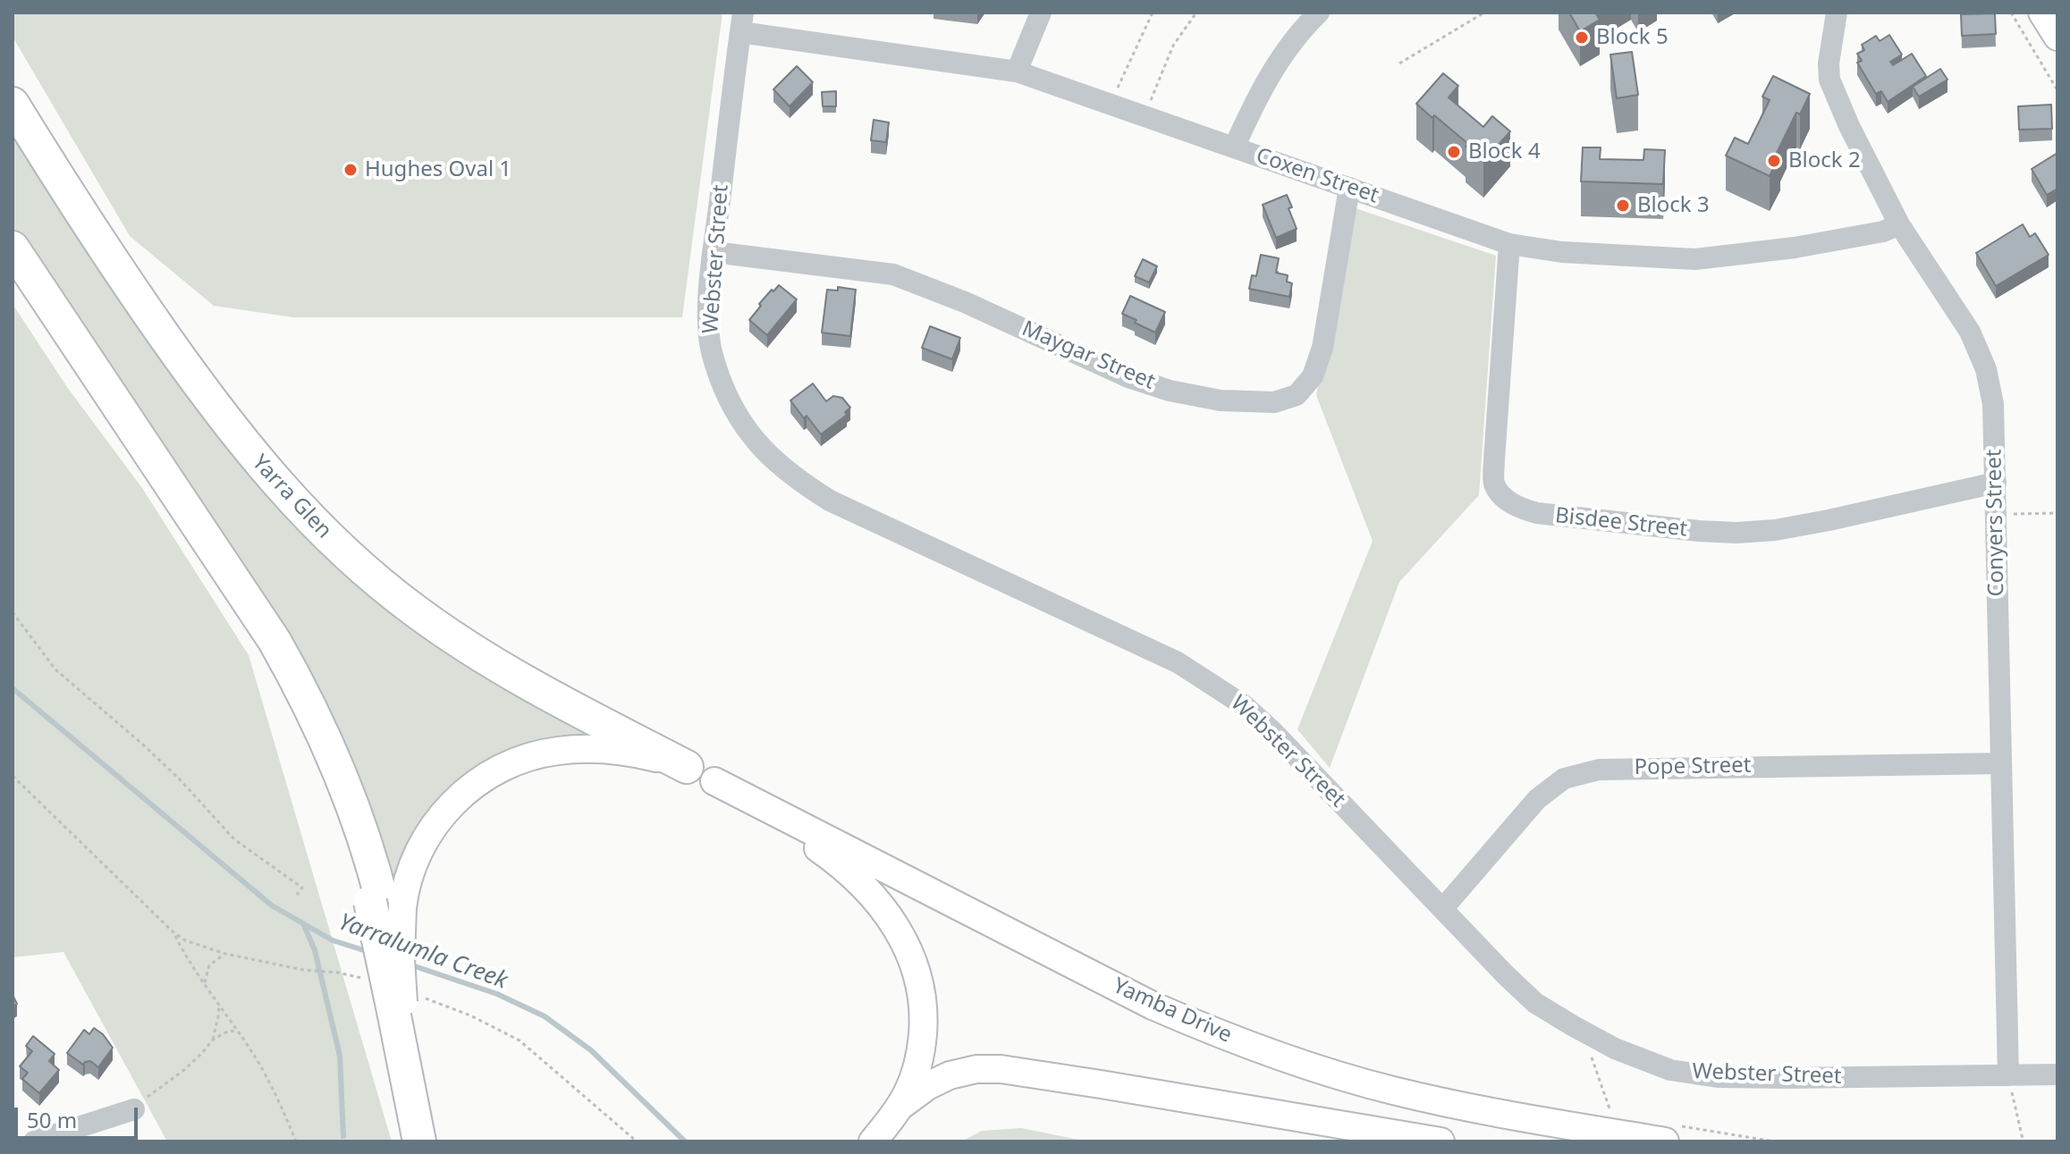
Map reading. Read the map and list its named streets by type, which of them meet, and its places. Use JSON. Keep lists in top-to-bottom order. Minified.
{"streets":{"highway":["Yarra Glen"],"main road":["Yamba Drive"],"street":["Coxen Street","Webster Street","Maygar Street","Bisdee Street","Conyers Street","Pope Street"]},"crossings":[["Coxen Street","Webster Street"],["Coxen Street","Maygar Street"],["Coxen Street","Bisdee Street"],["Coxen Street","Conyers Street"],["Webster Street","Maygar Street"],["Webster Street","Conyers Street"],["Webster Street","Pope Street"],["Yarra Glen","Yamba Drive"],["Bisdee Street","Conyers Street"],["Conyers Street","Pope Street"]],"water":["Yarralumla Creek"],"places":["Block 5","Block 4","Block 2","Hughes Oval 1","Block 3"],"scale_bar":"50 m"}
